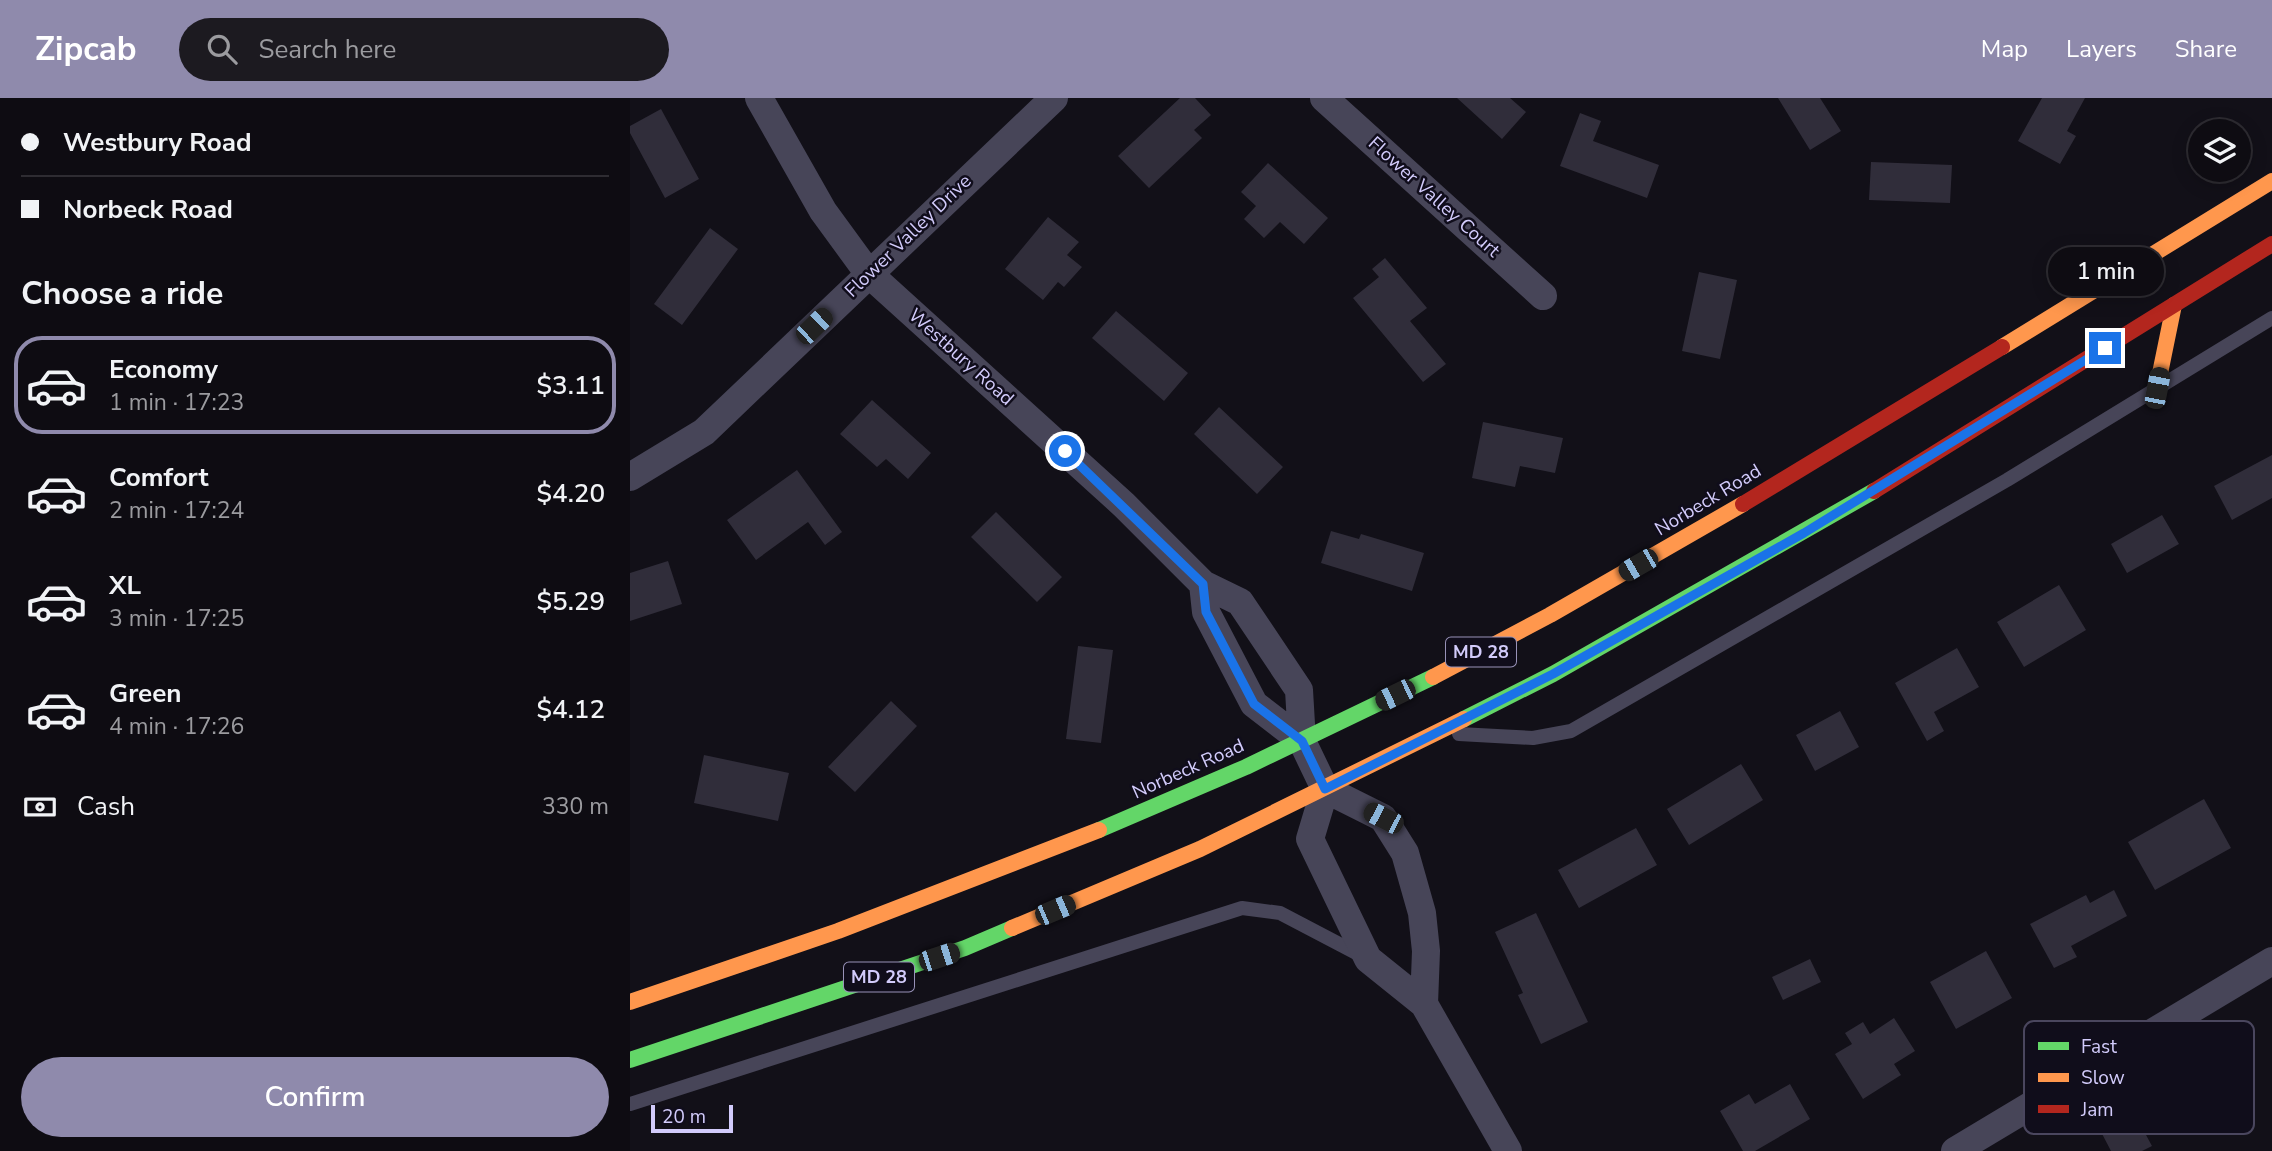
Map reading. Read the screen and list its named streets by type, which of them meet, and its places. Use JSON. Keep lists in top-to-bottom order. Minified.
{"streets":{"main road":["Norbeck Road","MD 28"],"street":["Flower Valley Court","Flower Valley Drive","Westbury Road"]},"crossings":[["Flower Valley Drive","Westbury Road"],["Westbury Road","Norbeck Road"],["Westbury Road","MD 28"]],"legend":["Fast","Slow","Jam"],"scale_bar":"20 m","page":{"header":"Zipcab","search":"Search here","nav":["Map","Layers","Share"],"banner":["Westbury Road","Norbeck Road"],"bubble":"1 min","heading":"Choose a ride","list":[{"name":"Economy","note":"1 min · 17:23","value":"$3.11"},{"name":"Comfort","note":"2 min · 17:24","value":"$4.20"},{"name":"XL","note":"3 min · 17:25","value":"$5.29"},{"name":"Green","note":"4 min · 17:26","value":"$4.12"}],"pay":["Cash","330 m"],"buttons":"Confirm","scale":"20 m"}}
